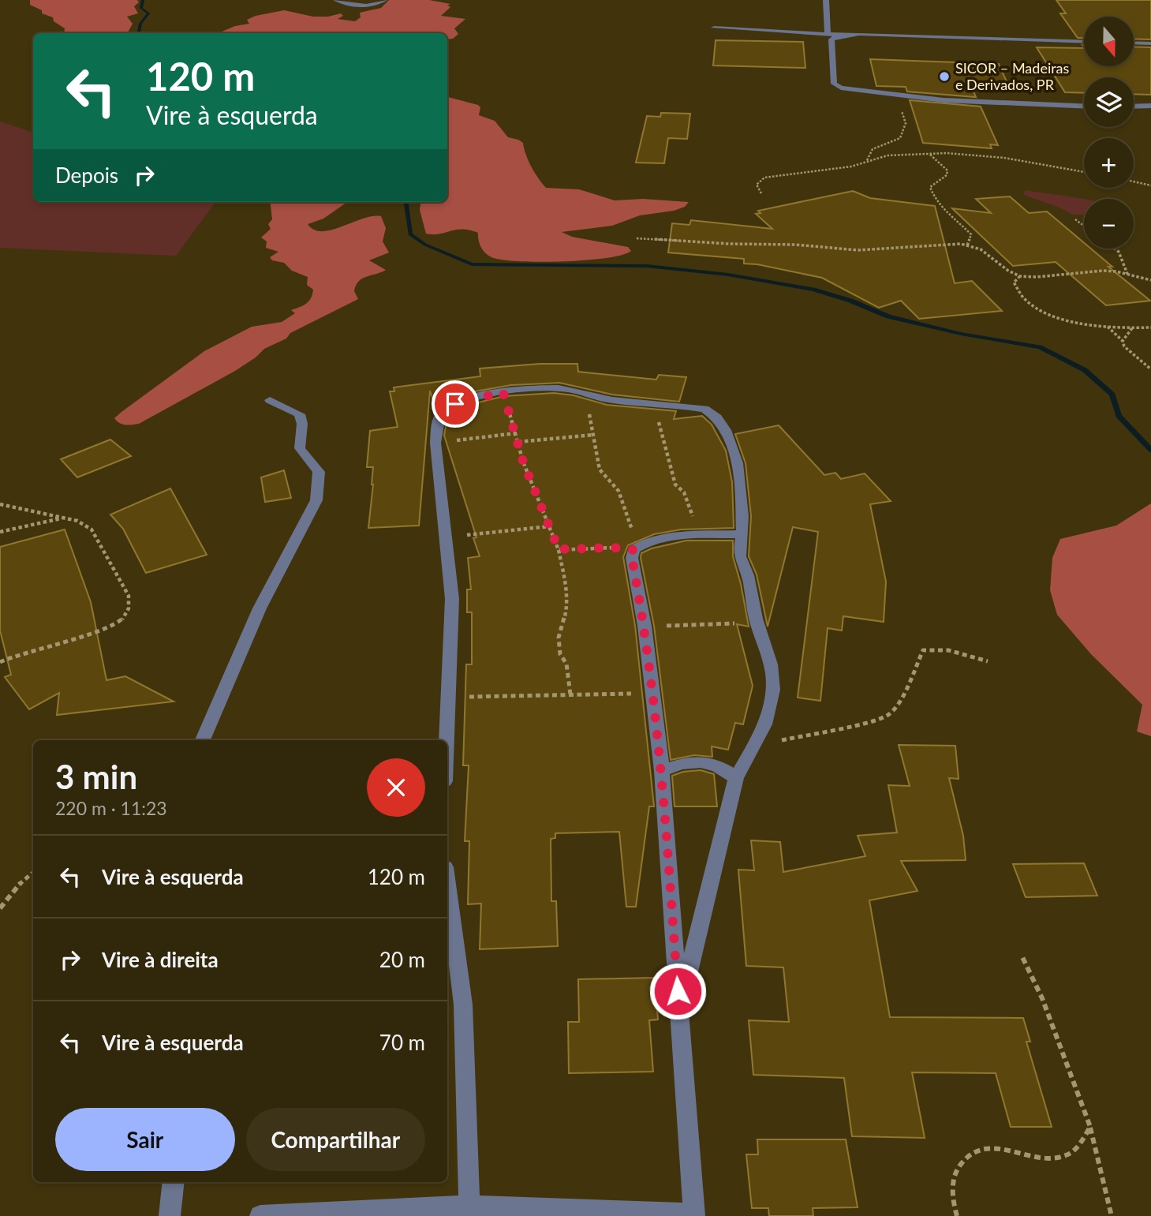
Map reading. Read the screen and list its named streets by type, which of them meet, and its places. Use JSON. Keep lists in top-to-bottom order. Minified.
{"places":["SICOR – Madeiras e Derivados, PR"],"north":"bottom","page":{"map_buttons":["+","−"],"turn":["120 m","Vire à esquerda"],"then":"Depois","heading":["3 min","220 m · 11:23"],"list":[{"name":"Vire à esquerda","value":"120 m"},{"name":"Vire à direita","value":"20 m"},{"name":"Vire à esquerda","value":"70 m"}],"buttons":["Sair","Compartilhar"]}}
